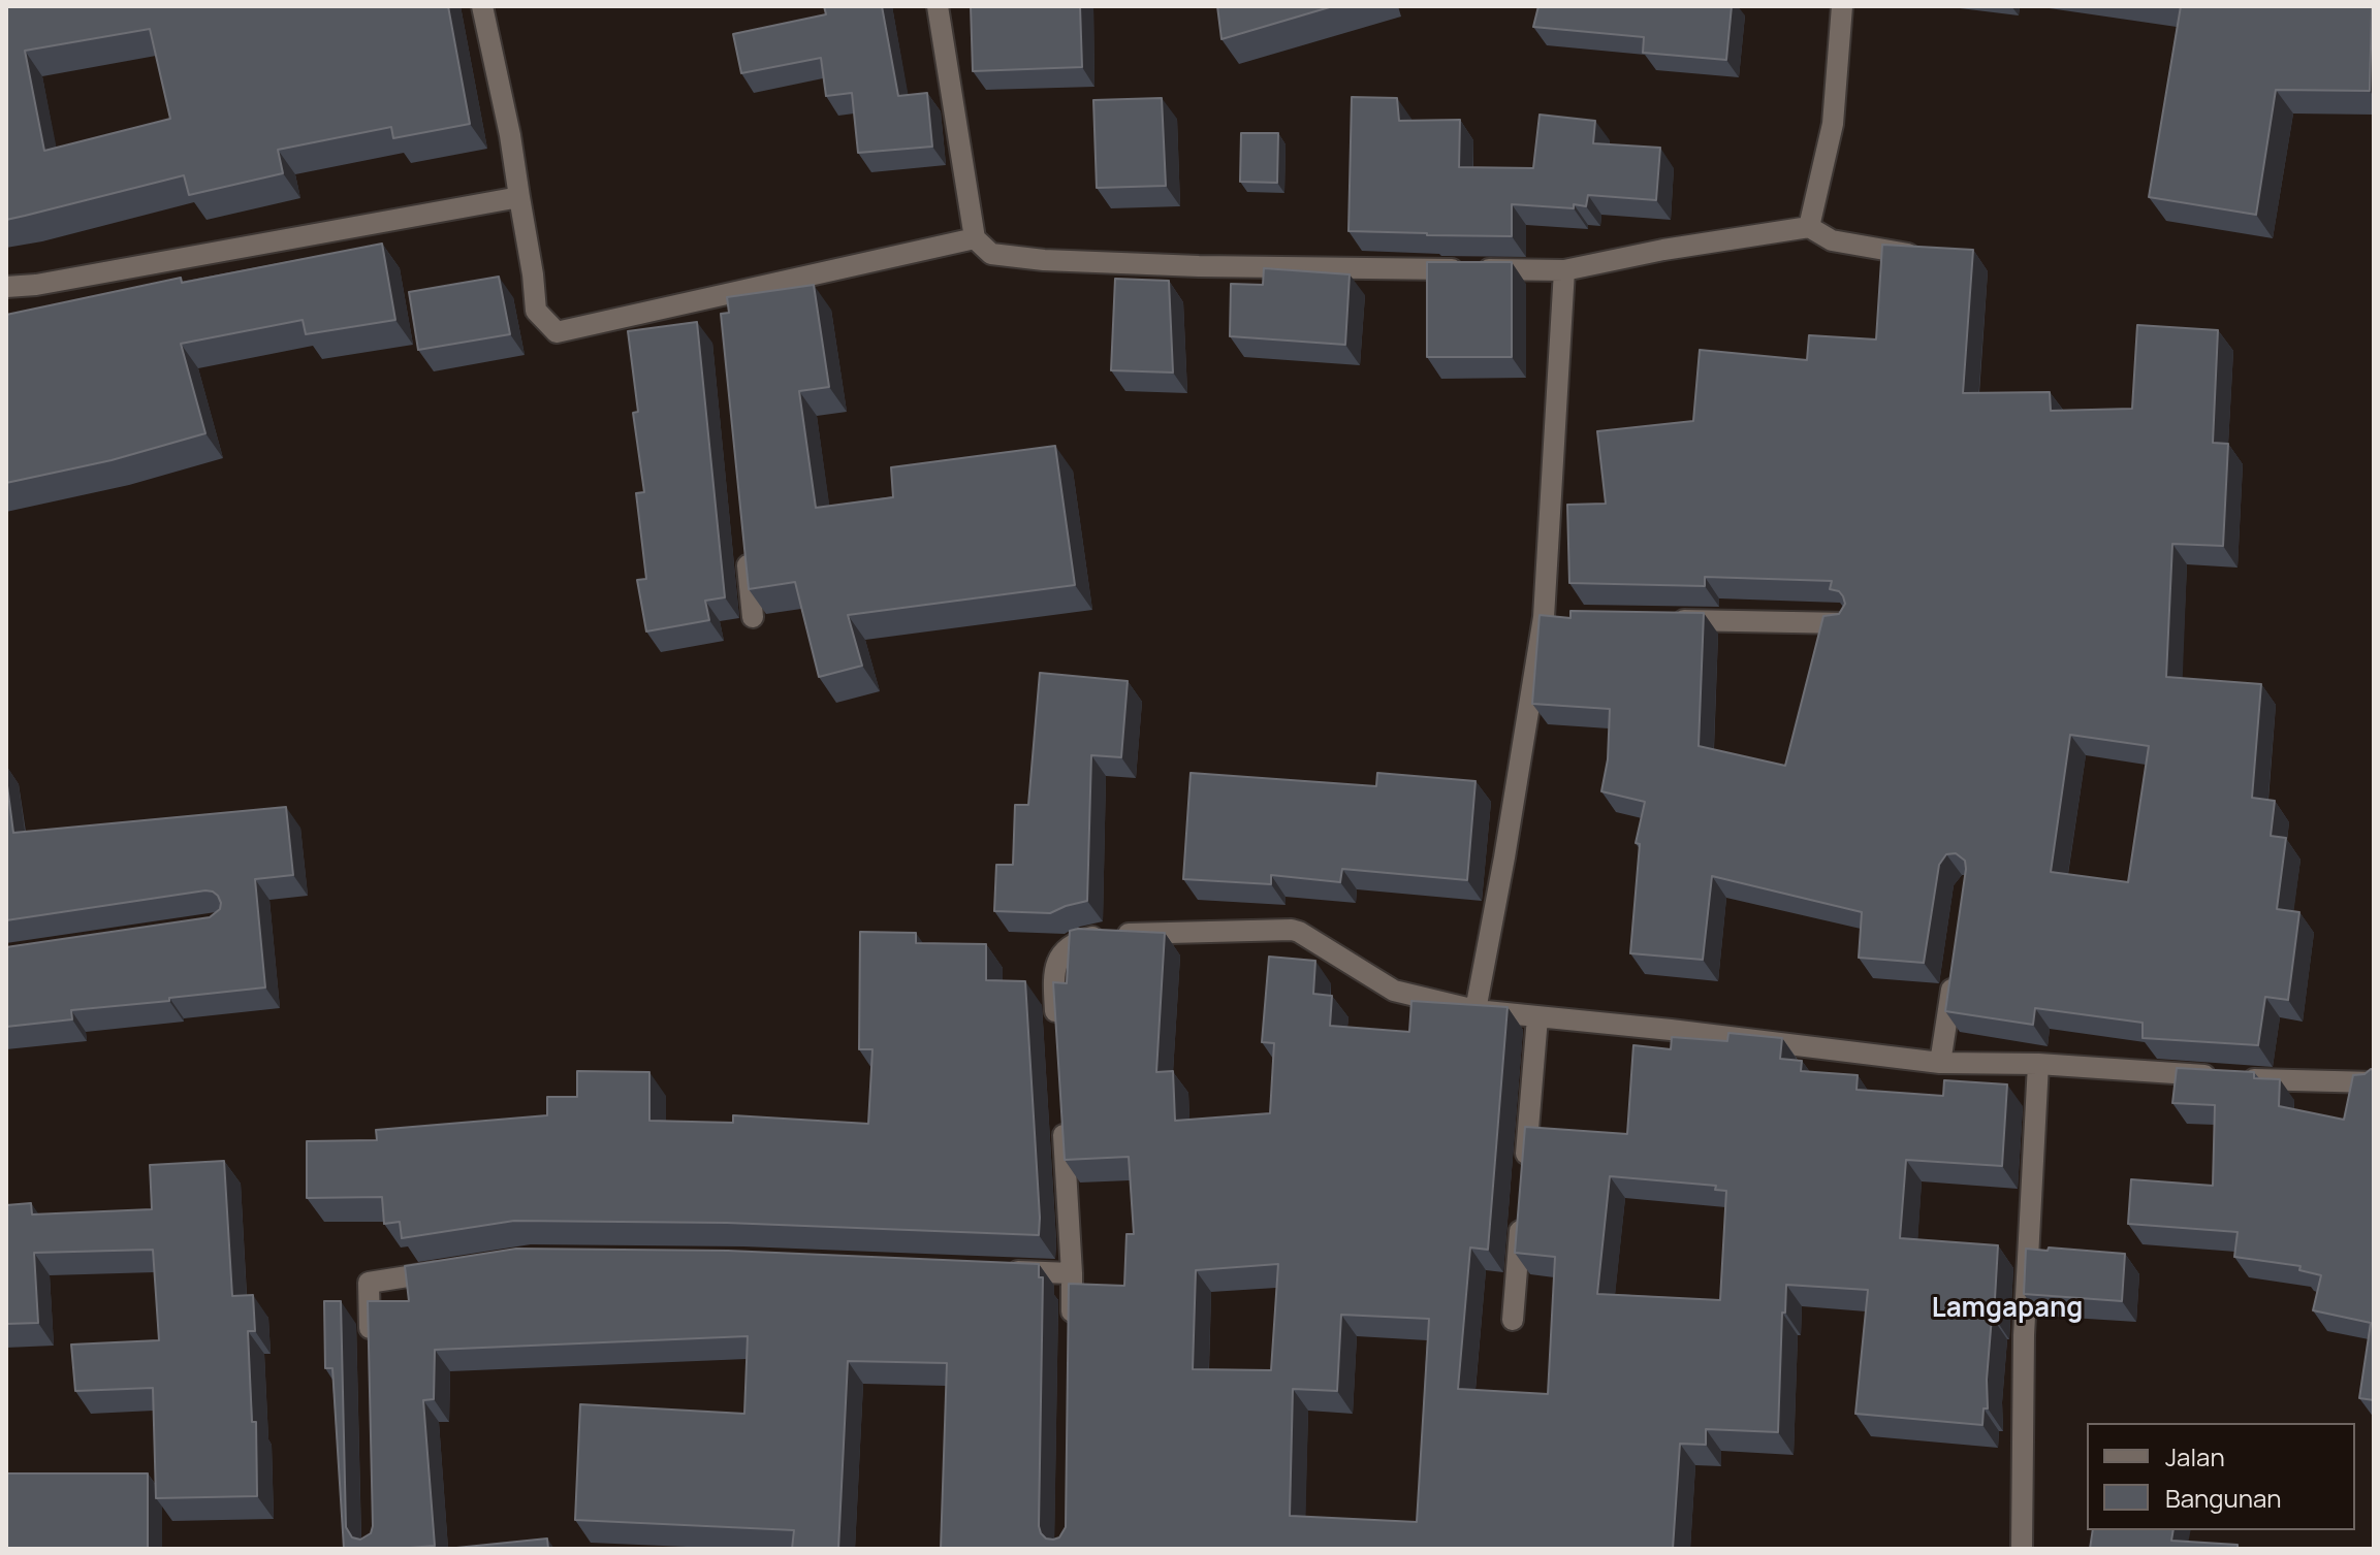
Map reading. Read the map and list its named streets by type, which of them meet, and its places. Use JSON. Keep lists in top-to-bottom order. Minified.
{"districts":["Lamgapang"],"legend":["Jalan","Bangunan"]}
